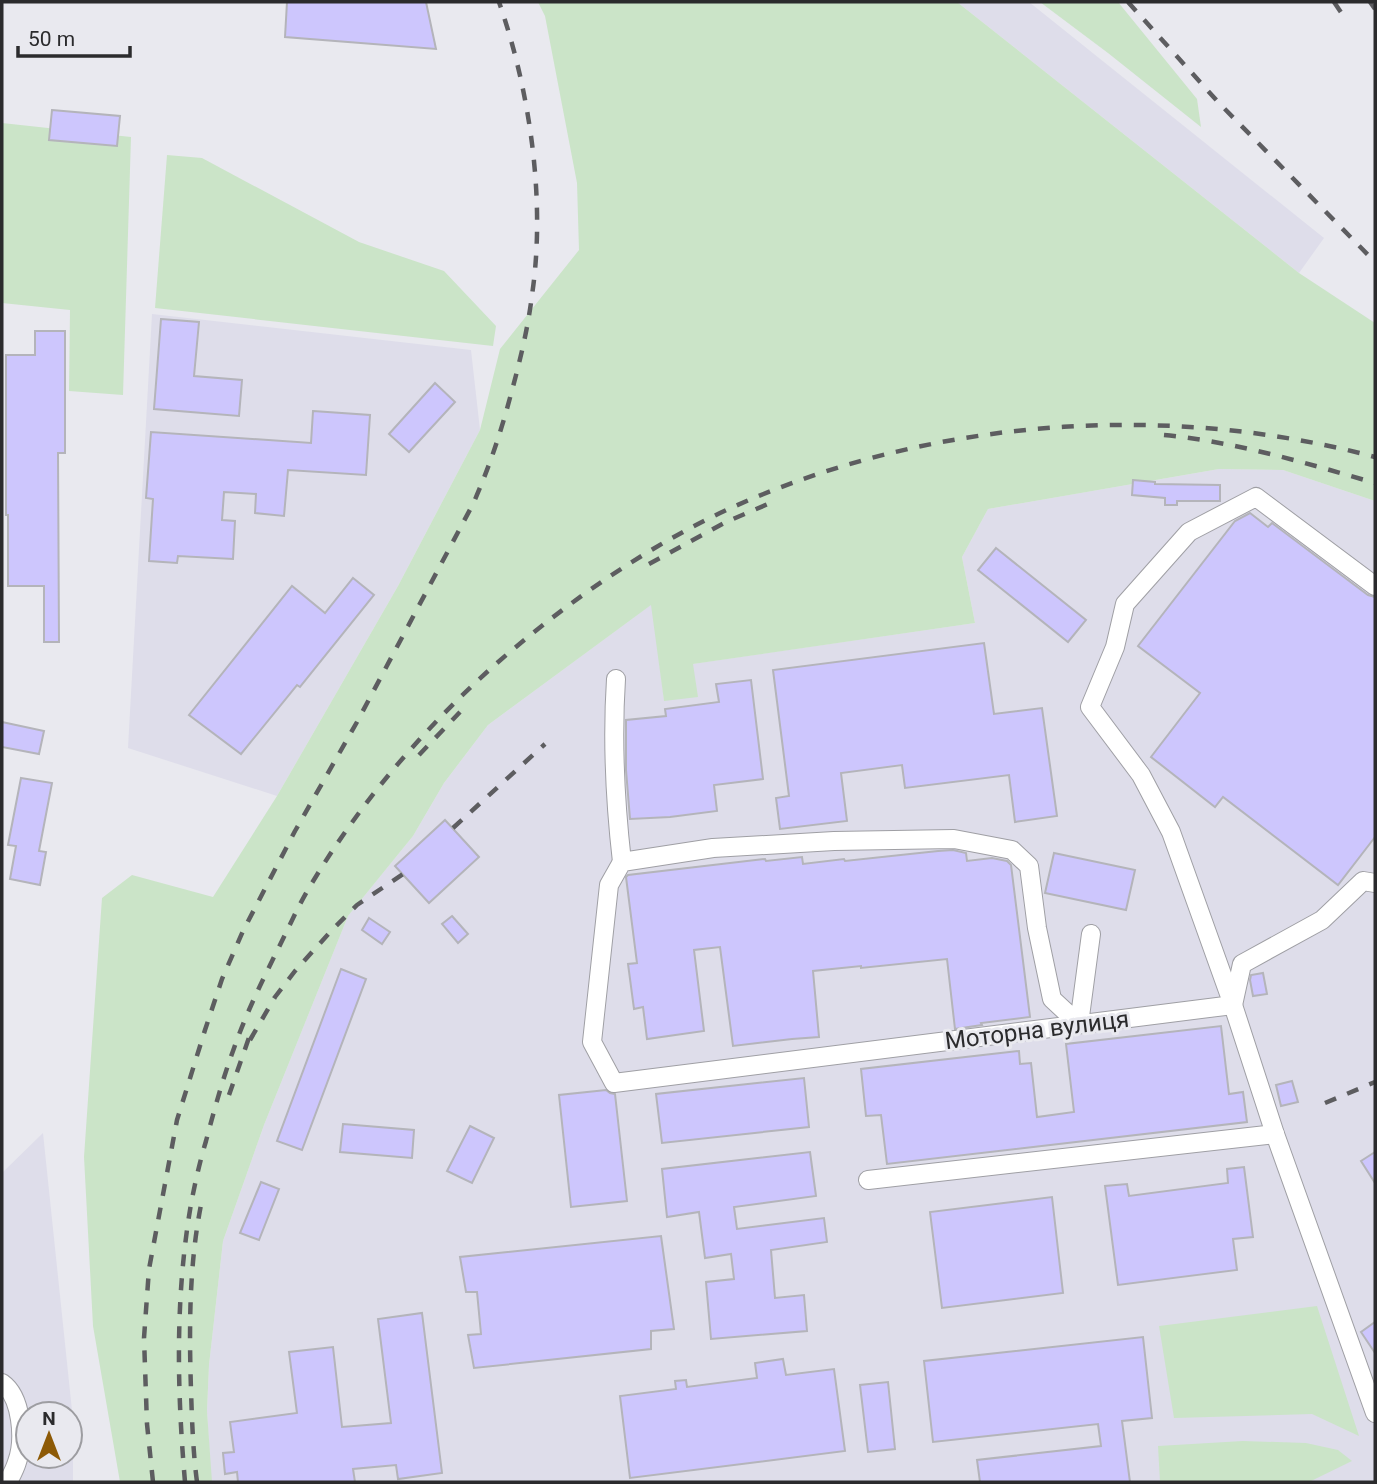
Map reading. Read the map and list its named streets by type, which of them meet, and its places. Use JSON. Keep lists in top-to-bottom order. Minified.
{"streets":{"lane":["Моторна вулиця"]},"scale_bar":"50 m","north":"top"}
